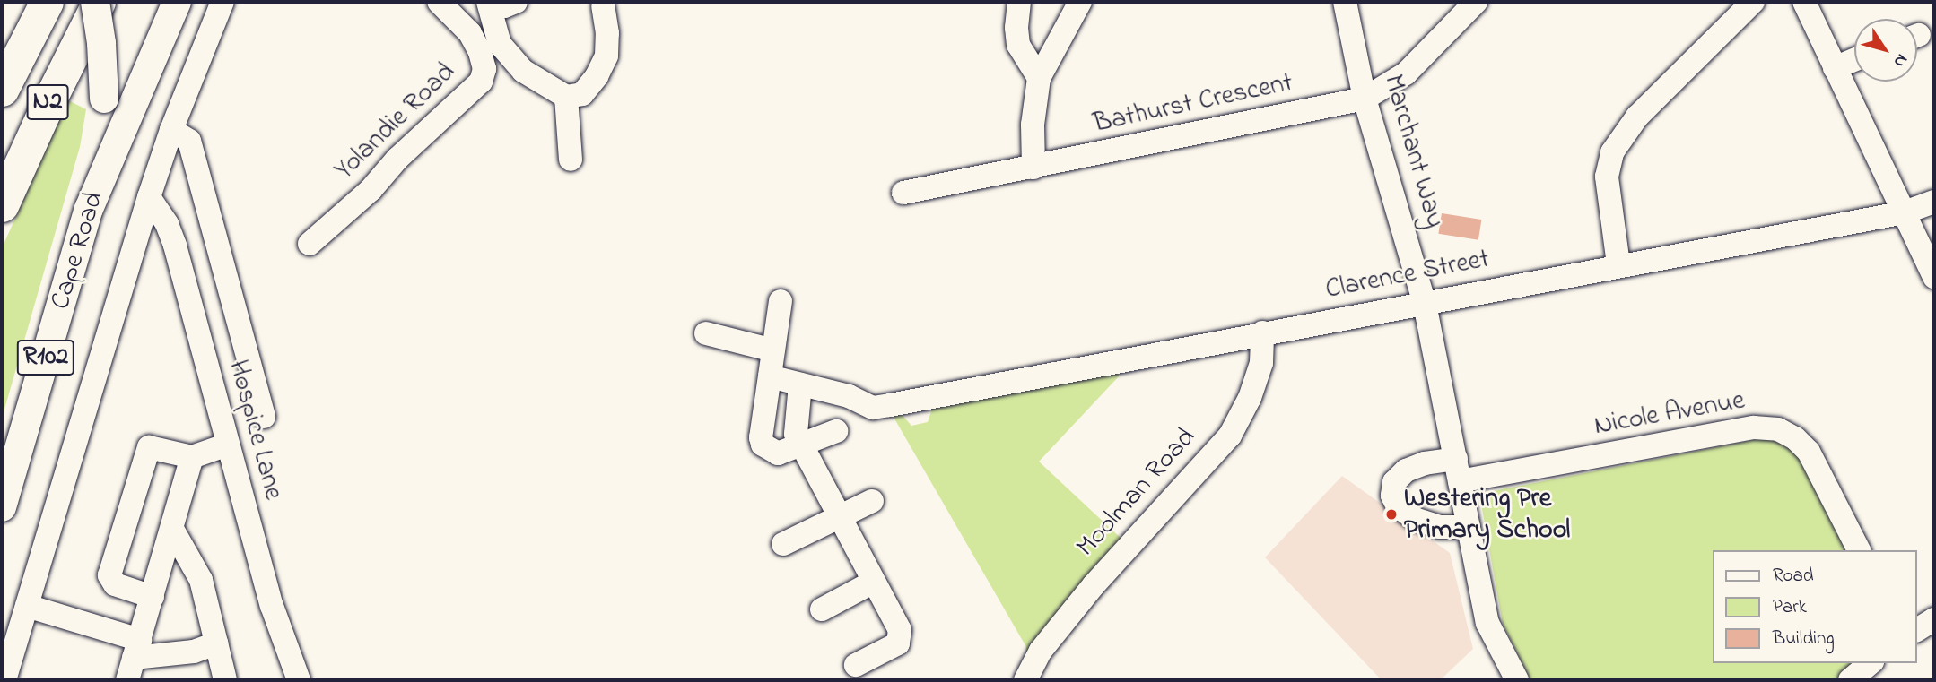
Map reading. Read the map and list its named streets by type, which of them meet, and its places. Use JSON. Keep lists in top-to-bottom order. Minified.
{"streets":{"highway":["N2"],"main road":["Cape Road","R102"],"street":["Bathurst Crescent","Yolandie Road","Marchant Way","Clarence Street","Nicole Avenue","Hospice Lane","Moolman Road"]},"crossings":[["Bathurst Crescent","Marchant Way"],["Marchant Way","Clarence Street"],["Marchant Way","Nicole Avenue"],["Clarence Street","Moolman Road"]],"places":["Westering Pre Primary School"],"legend":["Road","Park","Building"],"north":"bottom right"}
